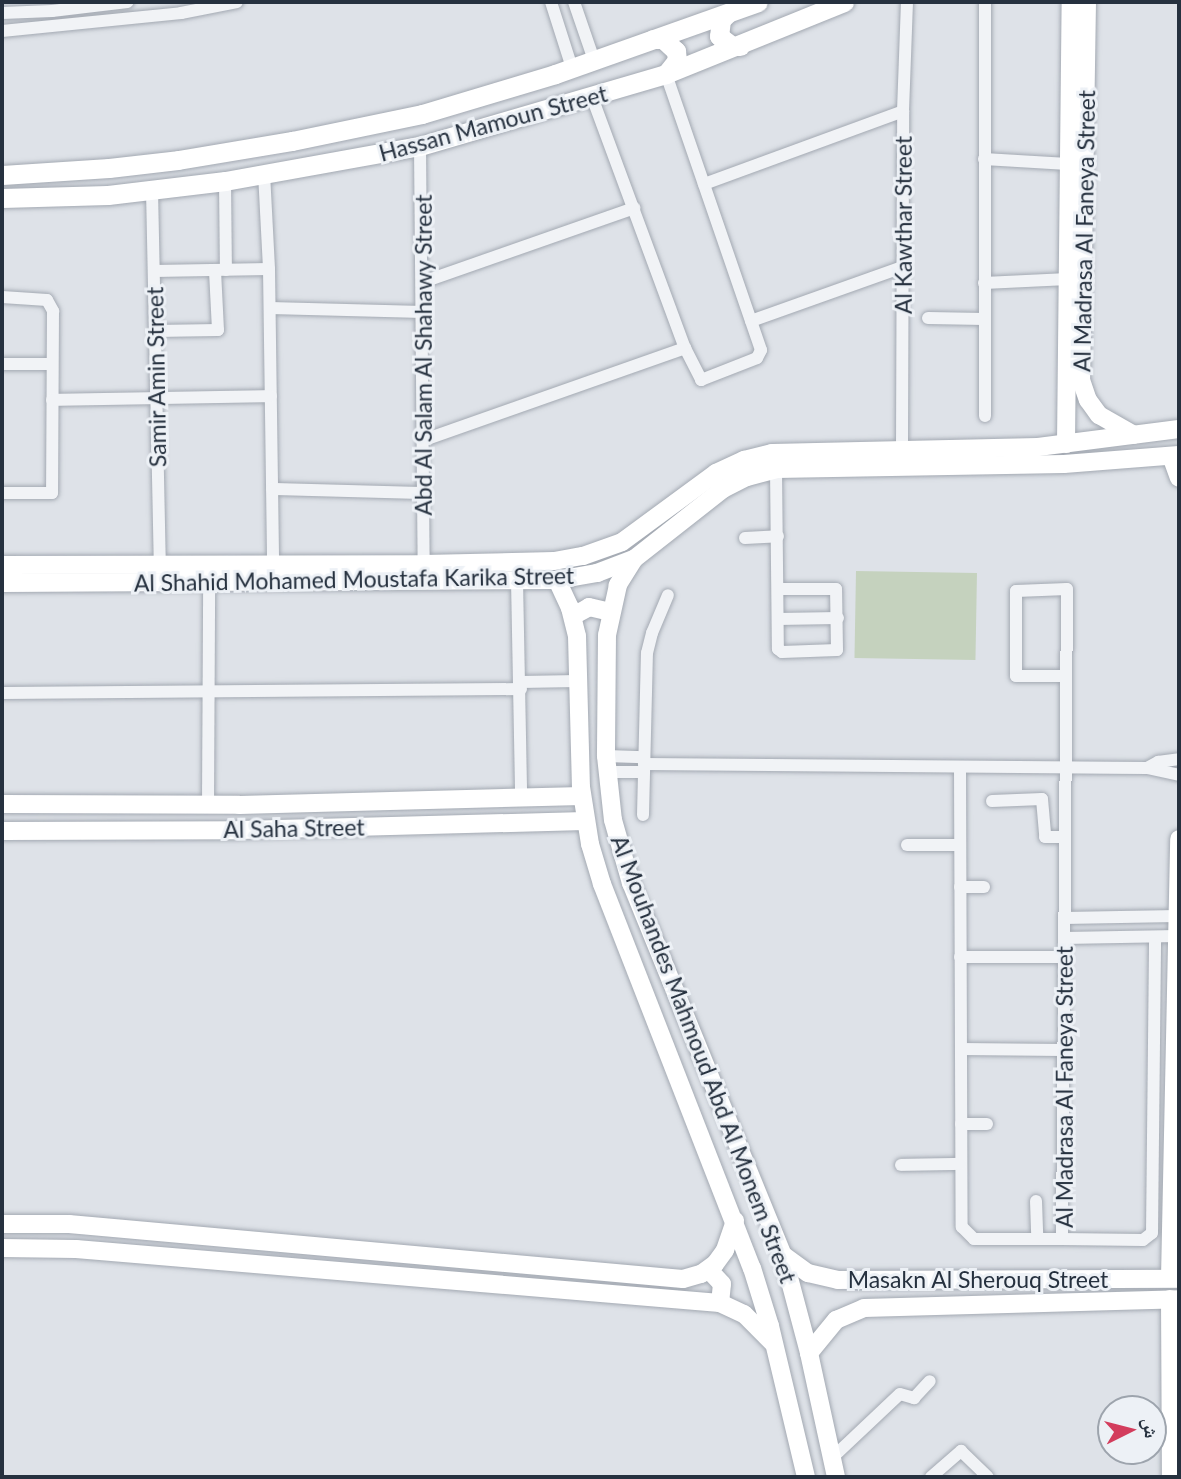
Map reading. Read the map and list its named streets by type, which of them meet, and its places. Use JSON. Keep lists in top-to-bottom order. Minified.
{"streets":{"main road":["Hassan Mamoun Street"],"street":["Al Kawthar Street","Al Madrasa Al Faneya Street","Abd Al Salam Al Shahawy Street","Samir Amin Street","Al Shahid Mohamed Moustafa Karika Street","Al Saha Street","Al Mouhandes Mahmoud Abd Al Monem Street","Masakn Al Sherouq Street"]},"crossings":[["Hassan Mamoun Street","Abd Al Salam Al Shahawy Street"],["Hassan Mamoun Street","Samir Amin Street"],["Al Kawthar Street","Al Shahid Mohamed Moustafa Karika Street"],["Al Madrasa Al Faneya Street","Al Shahid Mohamed Moustafa Karika Street"],["Abd Al Salam Al Shahawy Street","Al Shahid Mohamed Moustafa Karika Street"],["Samir Amin Street","Al Shahid Mohamed Moustafa Karika Street"],["Al Shahid Mohamed Moustafa Karika Street","Al Mouhandes Mahmoud Abd Al Monem Street"],["Al Saha Street","Al Mouhandes Mahmoud Abd Al Monem Street"],["Al Mouhandes Mahmoud Abd Al Monem Street","Masakn Al Sherouq Street"]],"north":"right"}
